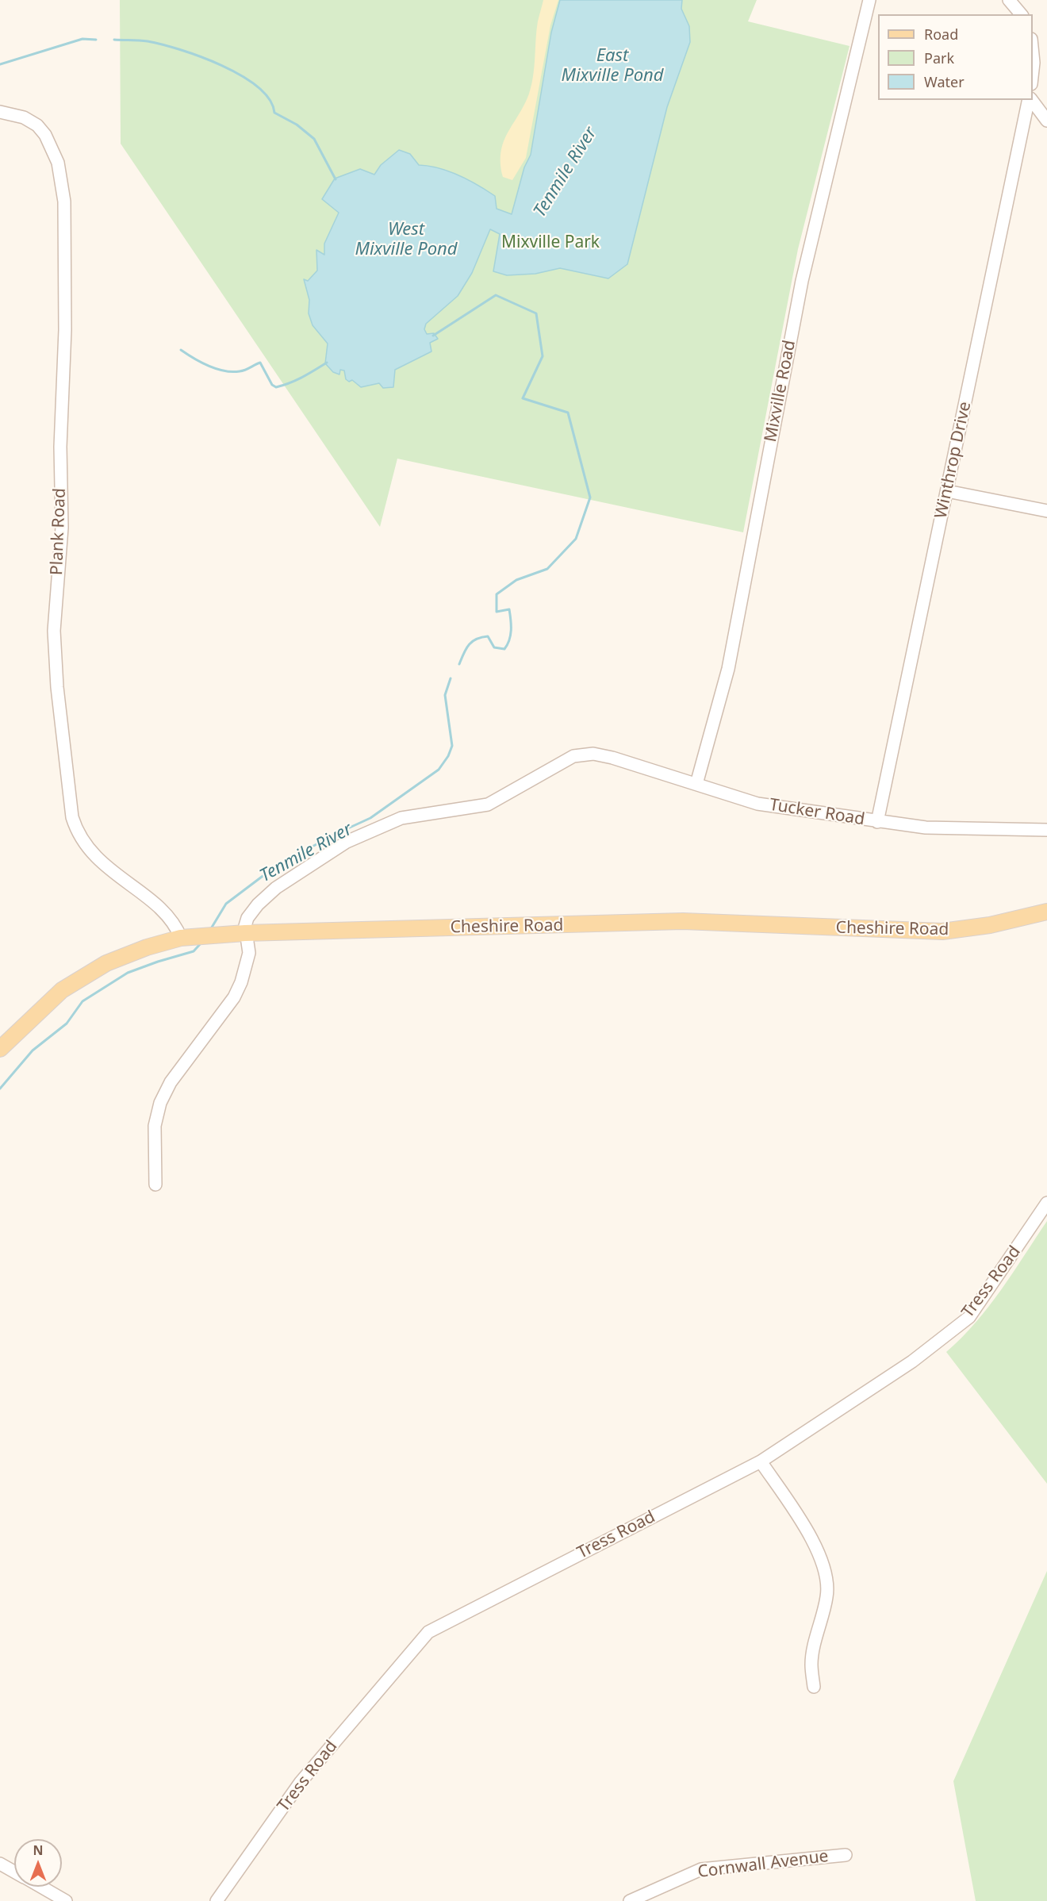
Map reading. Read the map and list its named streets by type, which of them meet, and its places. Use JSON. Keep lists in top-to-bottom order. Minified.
{"streets":{"main road":["Cheshire Road"],"street":["Mixville Road","Winthrop Drive","Plank Road","Tucker Road","Tress Road","Cornwall Avenue"]},"crossings":[["Mixville Road","Tucker Road"],["Winthrop Drive","Tucker Road"],["Plank Road","Cheshire Road"],["Tucker Road","Cheshire Road"]],"water":["East Mixville Pond","Tenmile River","West Mixville Pond"],"parks":["Mixville Park"],"legend":["Road","Park","Water"],"north":"top"}
